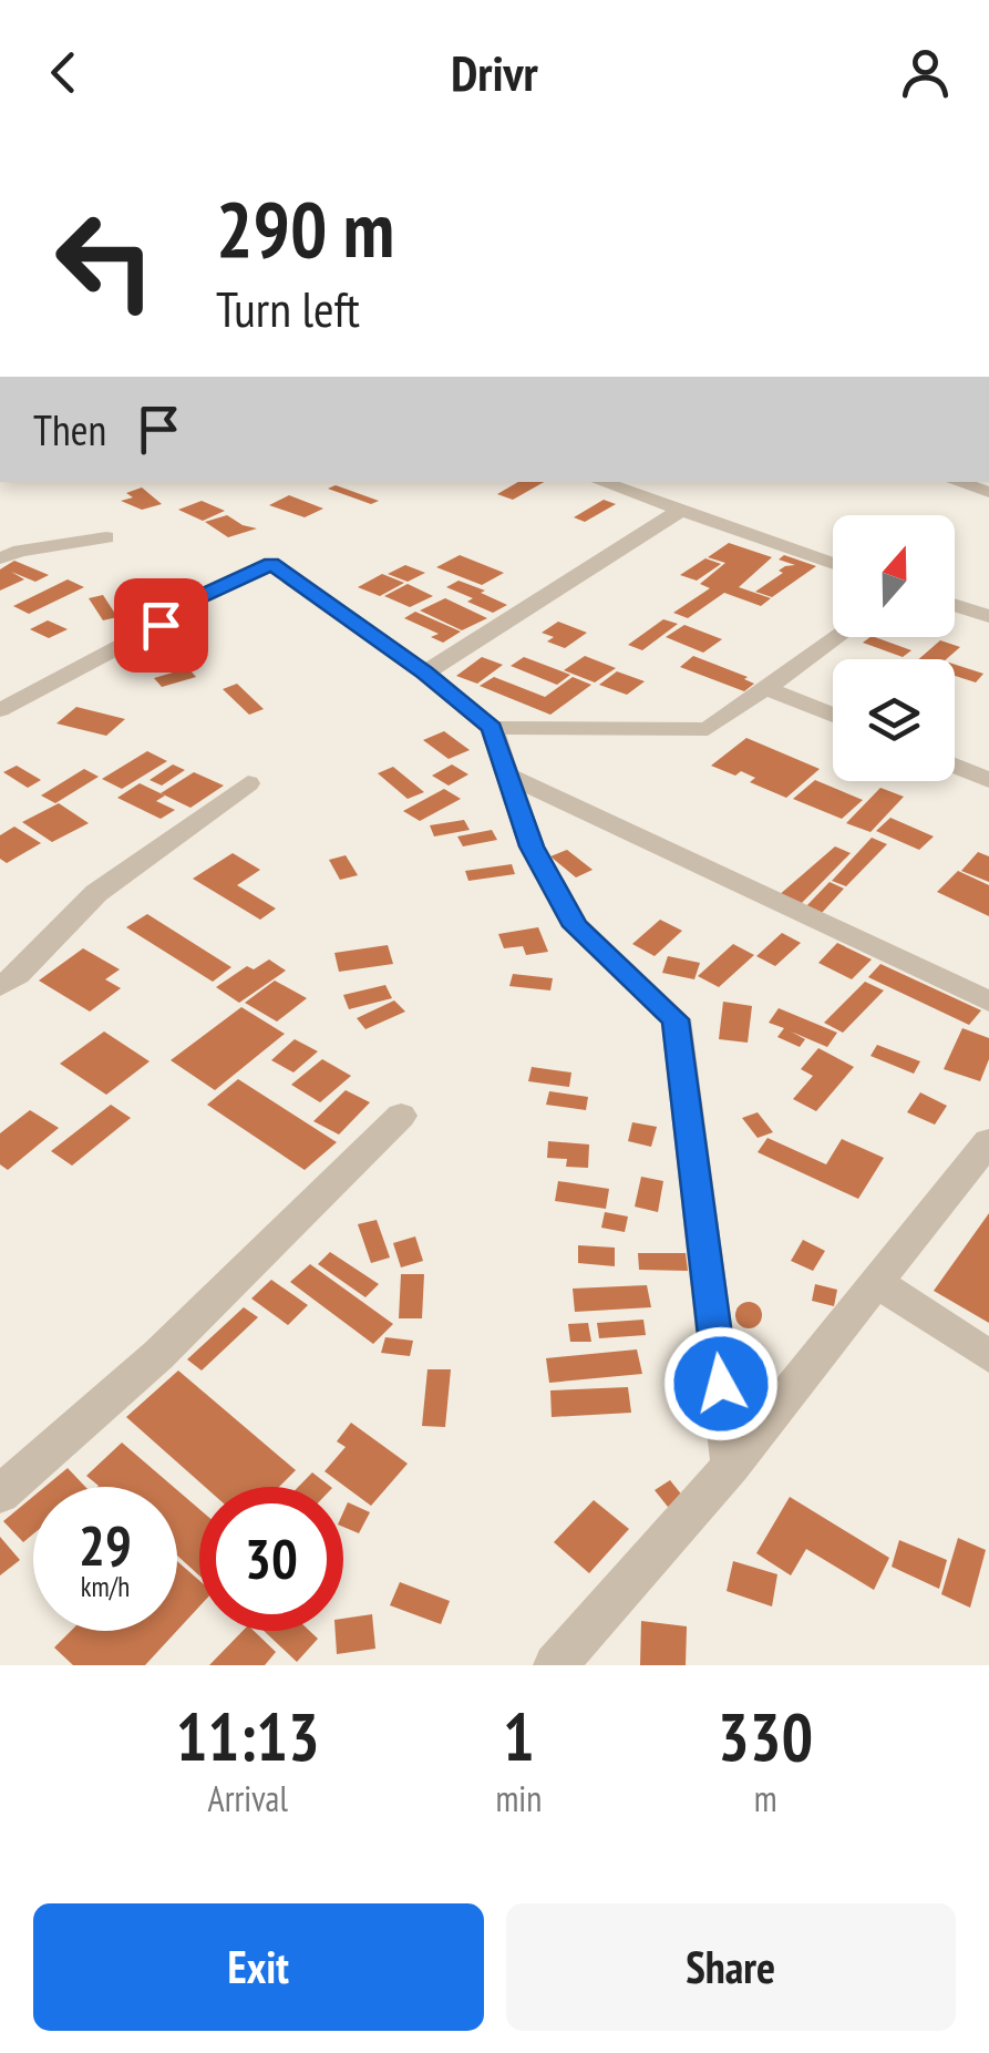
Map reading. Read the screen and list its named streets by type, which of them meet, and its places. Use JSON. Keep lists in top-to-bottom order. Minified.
{"north":"top","page":{"header":"Drivr","turn":["290 m","Turn left"],"then":"Then","speed":"29 km/h","limit":"30","eta":["11:13","Arrival","1","min","330","m"],"buttons":["Exit","Share"]}}
